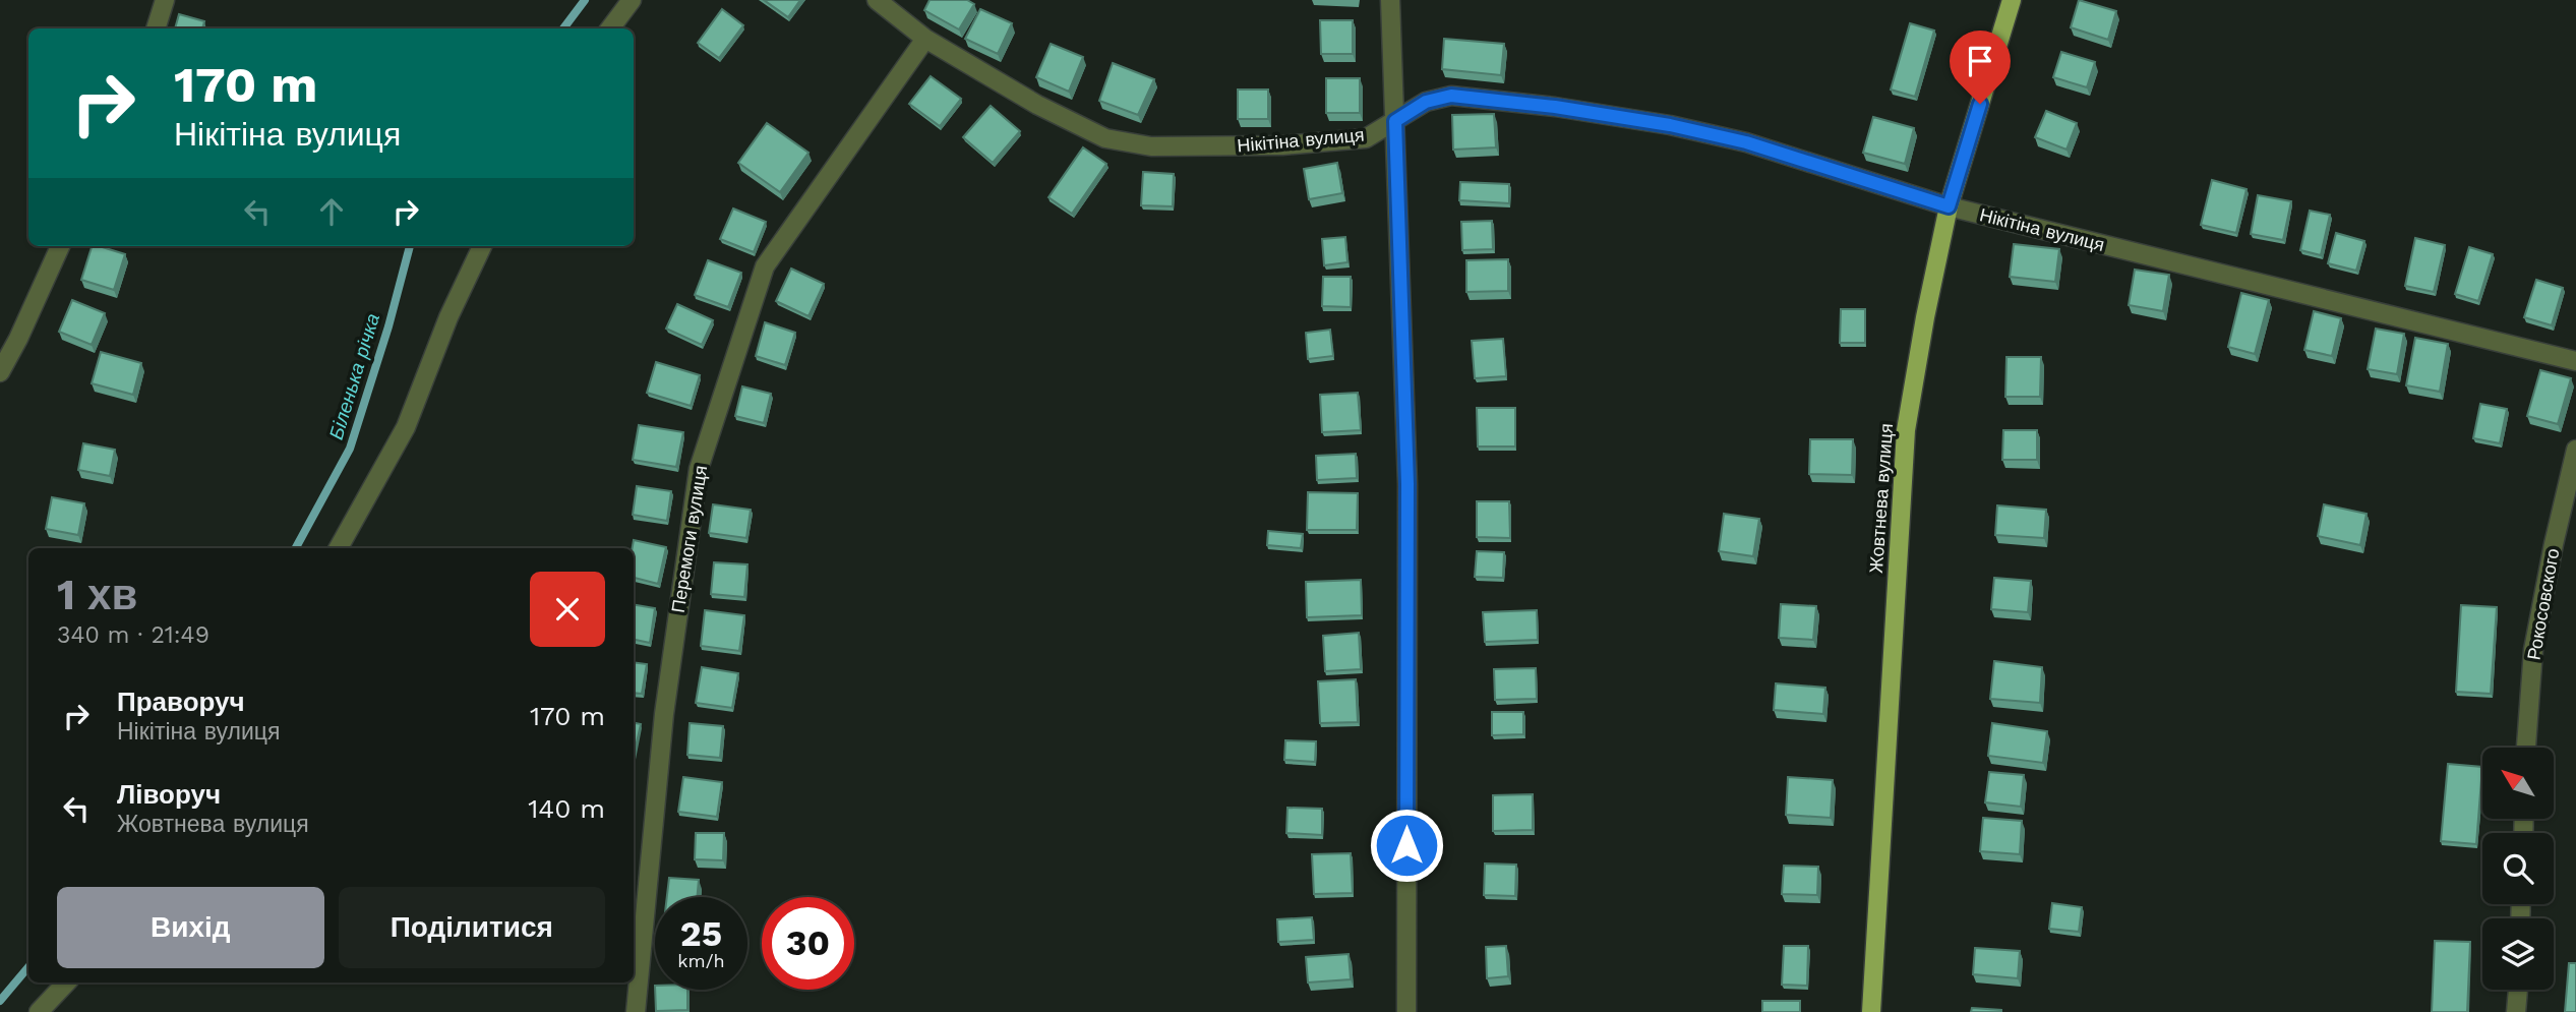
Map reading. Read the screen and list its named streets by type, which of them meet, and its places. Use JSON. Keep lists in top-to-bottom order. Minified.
{"streets":{"main road":["Жовтнева вулиця"],"street":["Нікітіна вулиця","Перемоги вулиця","Рокосовского"]},"crossings":[["Нікітіна вулиця","Жовтнева вулиця"],["Нікітіна вулиця","Перемоги вулиця"]],"water":["Біленька річка"],"north":"top left","page":{"turn":["170 m","Нікітіна вулиця"],"heading":["1 хв","340 m · 21:49"],"list":[{"name":"Праворуч","note":"Нікітіна вулиця","value":"170 m"},{"name":"Ліворуч","note":"Жовтнева вулиця","value":"140 m"}],"buttons":["Вихід","Поділитися"],"speed":"25 km/h","limit":"30"}}
